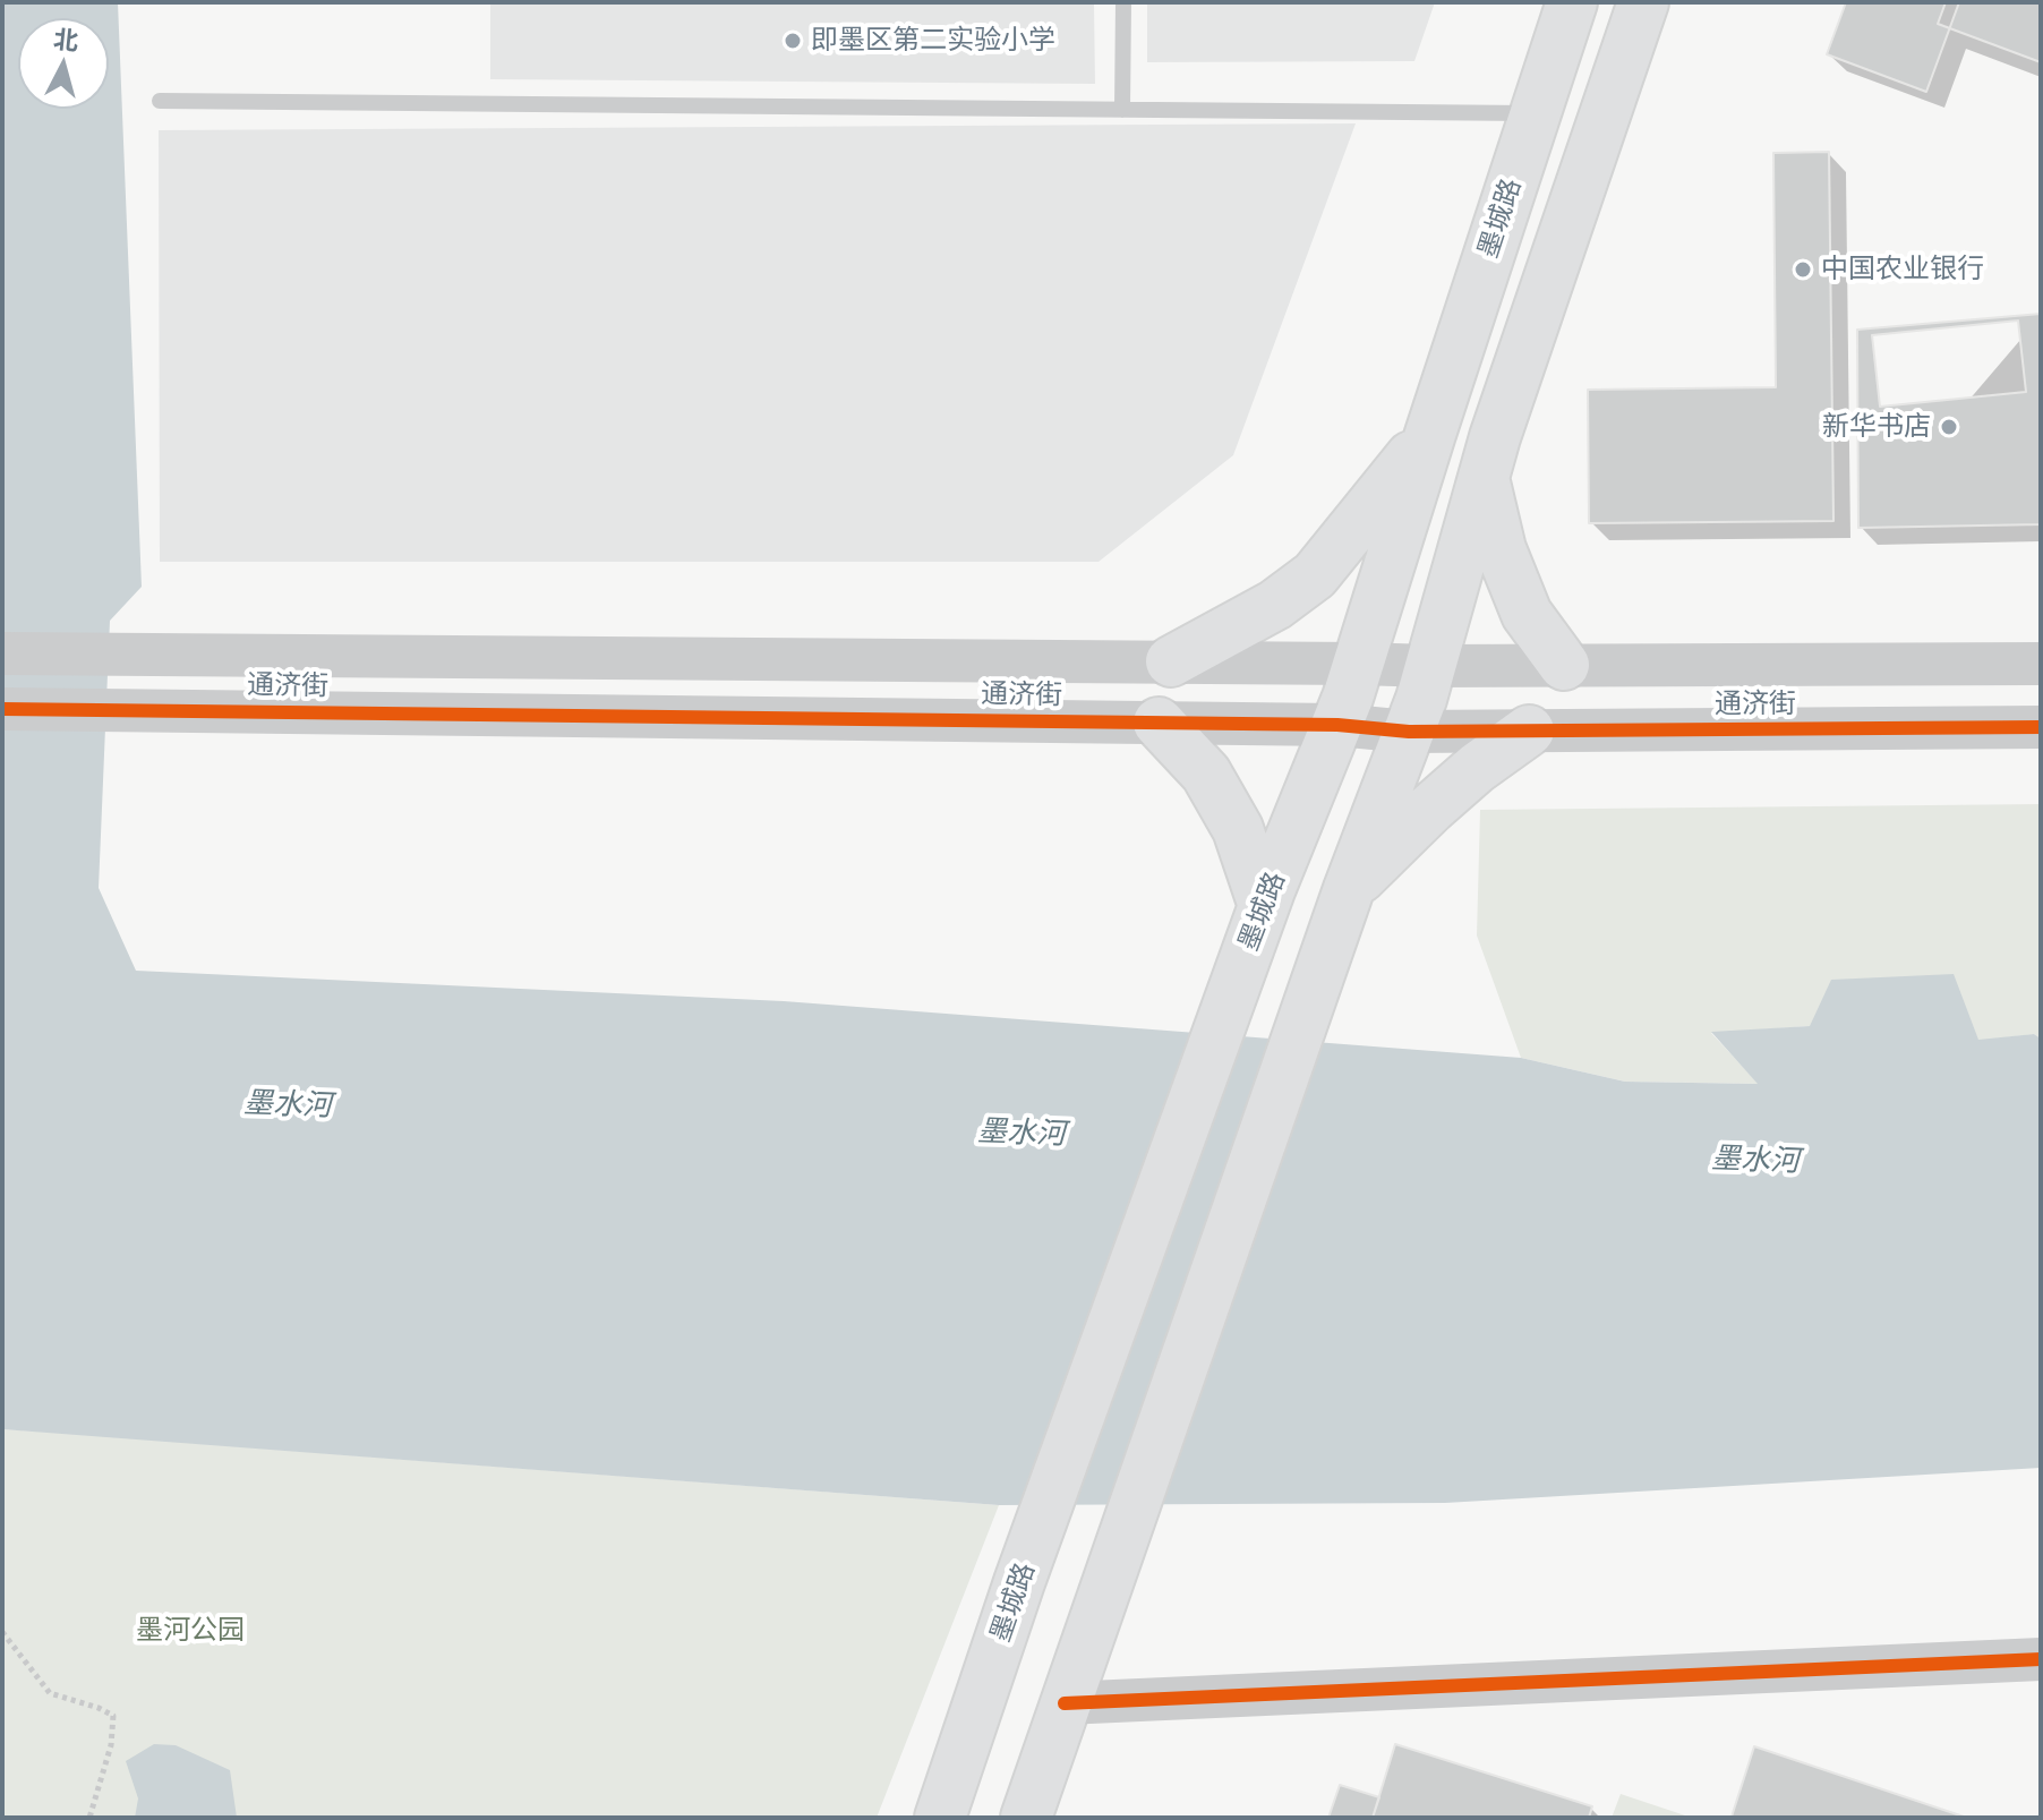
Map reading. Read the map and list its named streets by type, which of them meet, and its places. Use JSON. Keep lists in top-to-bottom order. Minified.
{"streets":{"main road":["墨城路"],"street":["通济街"]},"crossings":[["墨城路","通济街"]],"water":["墨水河"],"parks":["墨河公园"],"places":["即墨区第二实验小学","中国农业银行","新华书店"],"north":"top"}
